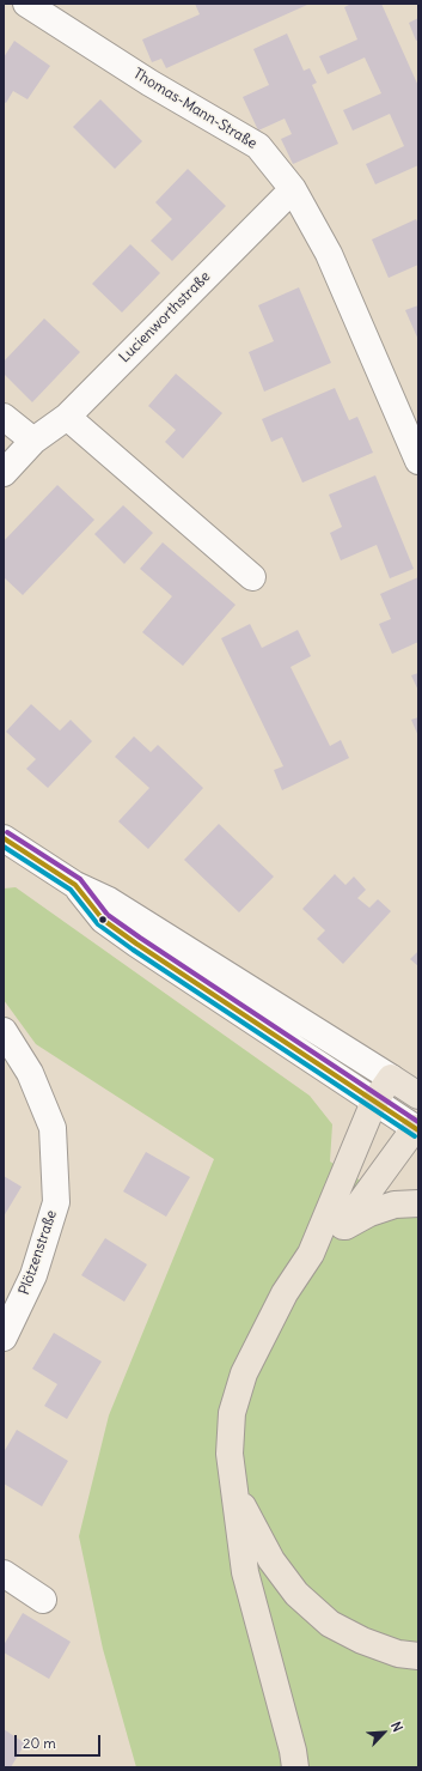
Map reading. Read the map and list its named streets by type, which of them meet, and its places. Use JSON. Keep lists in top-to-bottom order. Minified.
{"streets":{"street":["Thomas-Mann-Straße","Lucienworthstraße","Plötzenstraße"]},"crossings":[["Thomas-Mann-Straße","Lucienworthstraße"]],"scale_bar":"20 m","north":"top right"}
